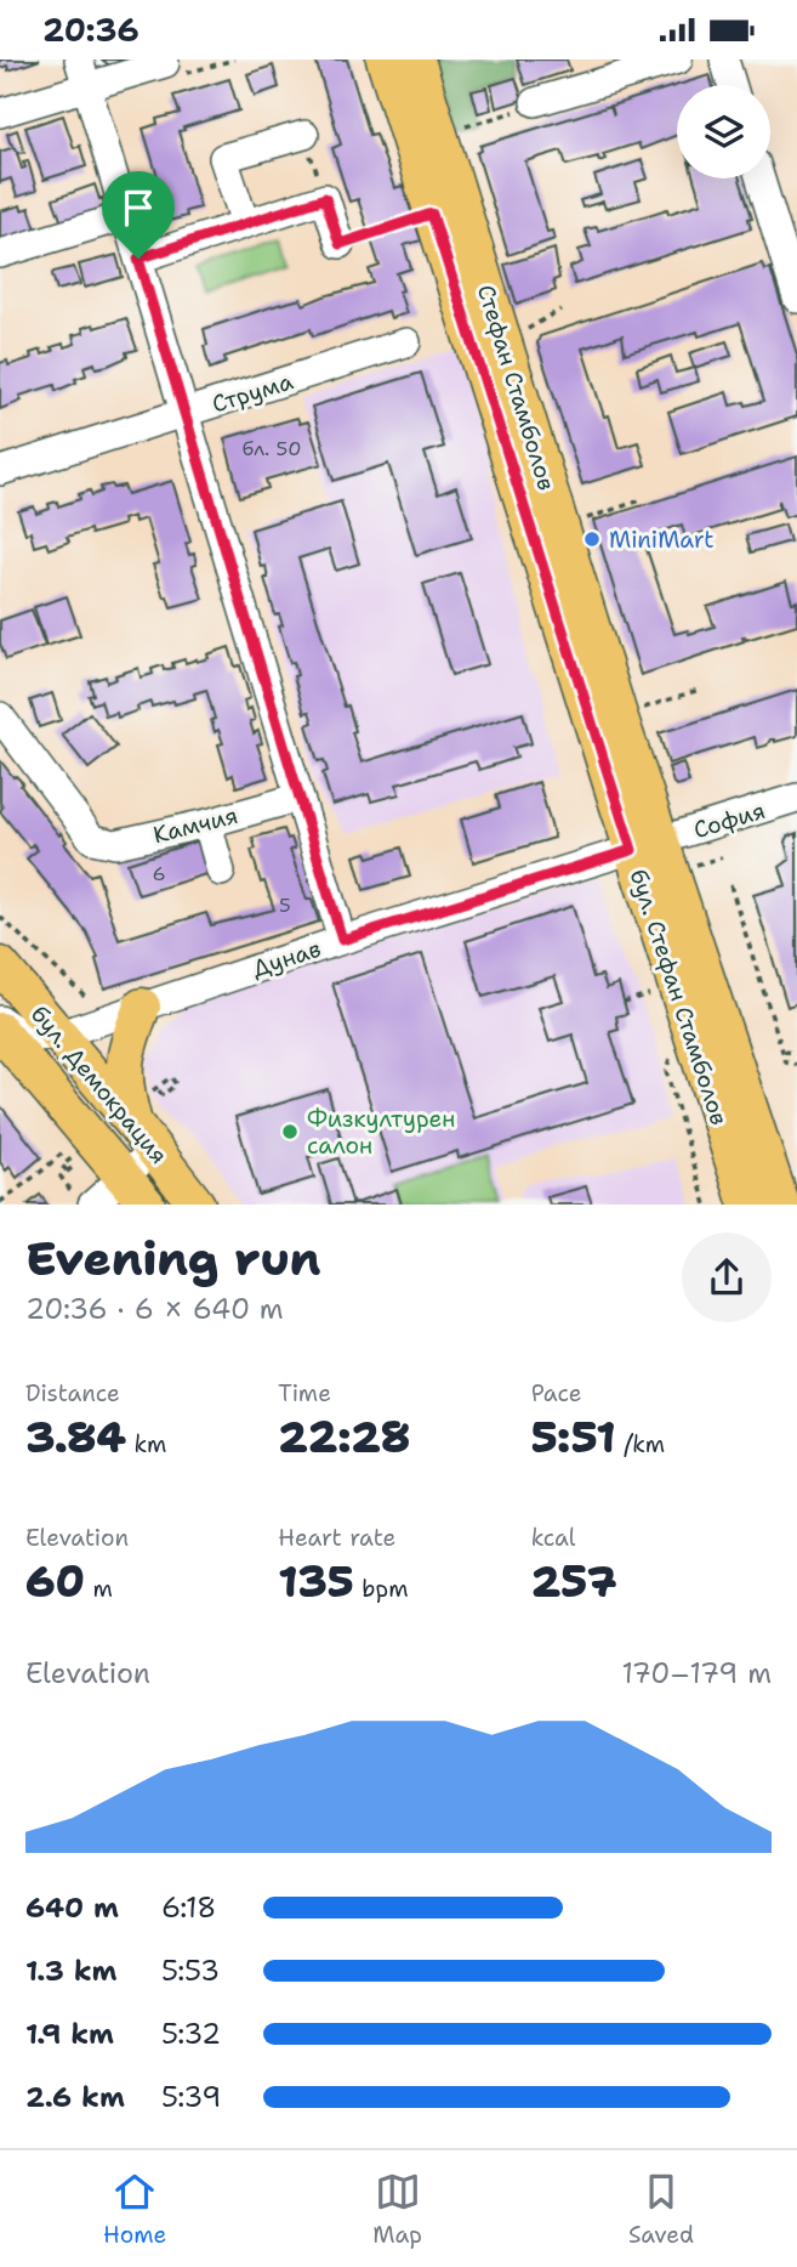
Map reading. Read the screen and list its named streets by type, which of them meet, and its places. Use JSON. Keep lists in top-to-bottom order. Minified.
{"streets":{"main road":["Стефан Стамболов","бул. Стефан Стамболов","бул. Демокрация"],"street":["Струма","София","Камчия","Дунав"]},"crossings":[["Стефан Стамболов","бул. Стефан Стамболов"],["София","Дунав"],["София","бул. Стефан Стамболов"],["Дунав","бул. Стефан Стамболов"],["Дунав","бул. Демокрация"]],"places":["MiniMart","Физкултурен салон"],"house_numbers":["бл. 50","6","5"],"page":{"status":"20:36","heading":["Evening run","20:36 · 6 × 640 m"],"stats":[["Distance","3.84 km"],["Time","22:28"],["Pace","5:51 /km"],["Elevation","60 m"],["Heart rate","135 bpm"],["kcal","257"]],"chart":["Elevation","170–179 m"],"list":[{"name":"640 m","note":"6:18"},{"name":"1.3 km","note":"5:53"},{"name":"1.9 km","note":"5:32"},{"name":"2.6 km","note":"5:39"}],"tabs":["Home","Map","Saved"]}}
